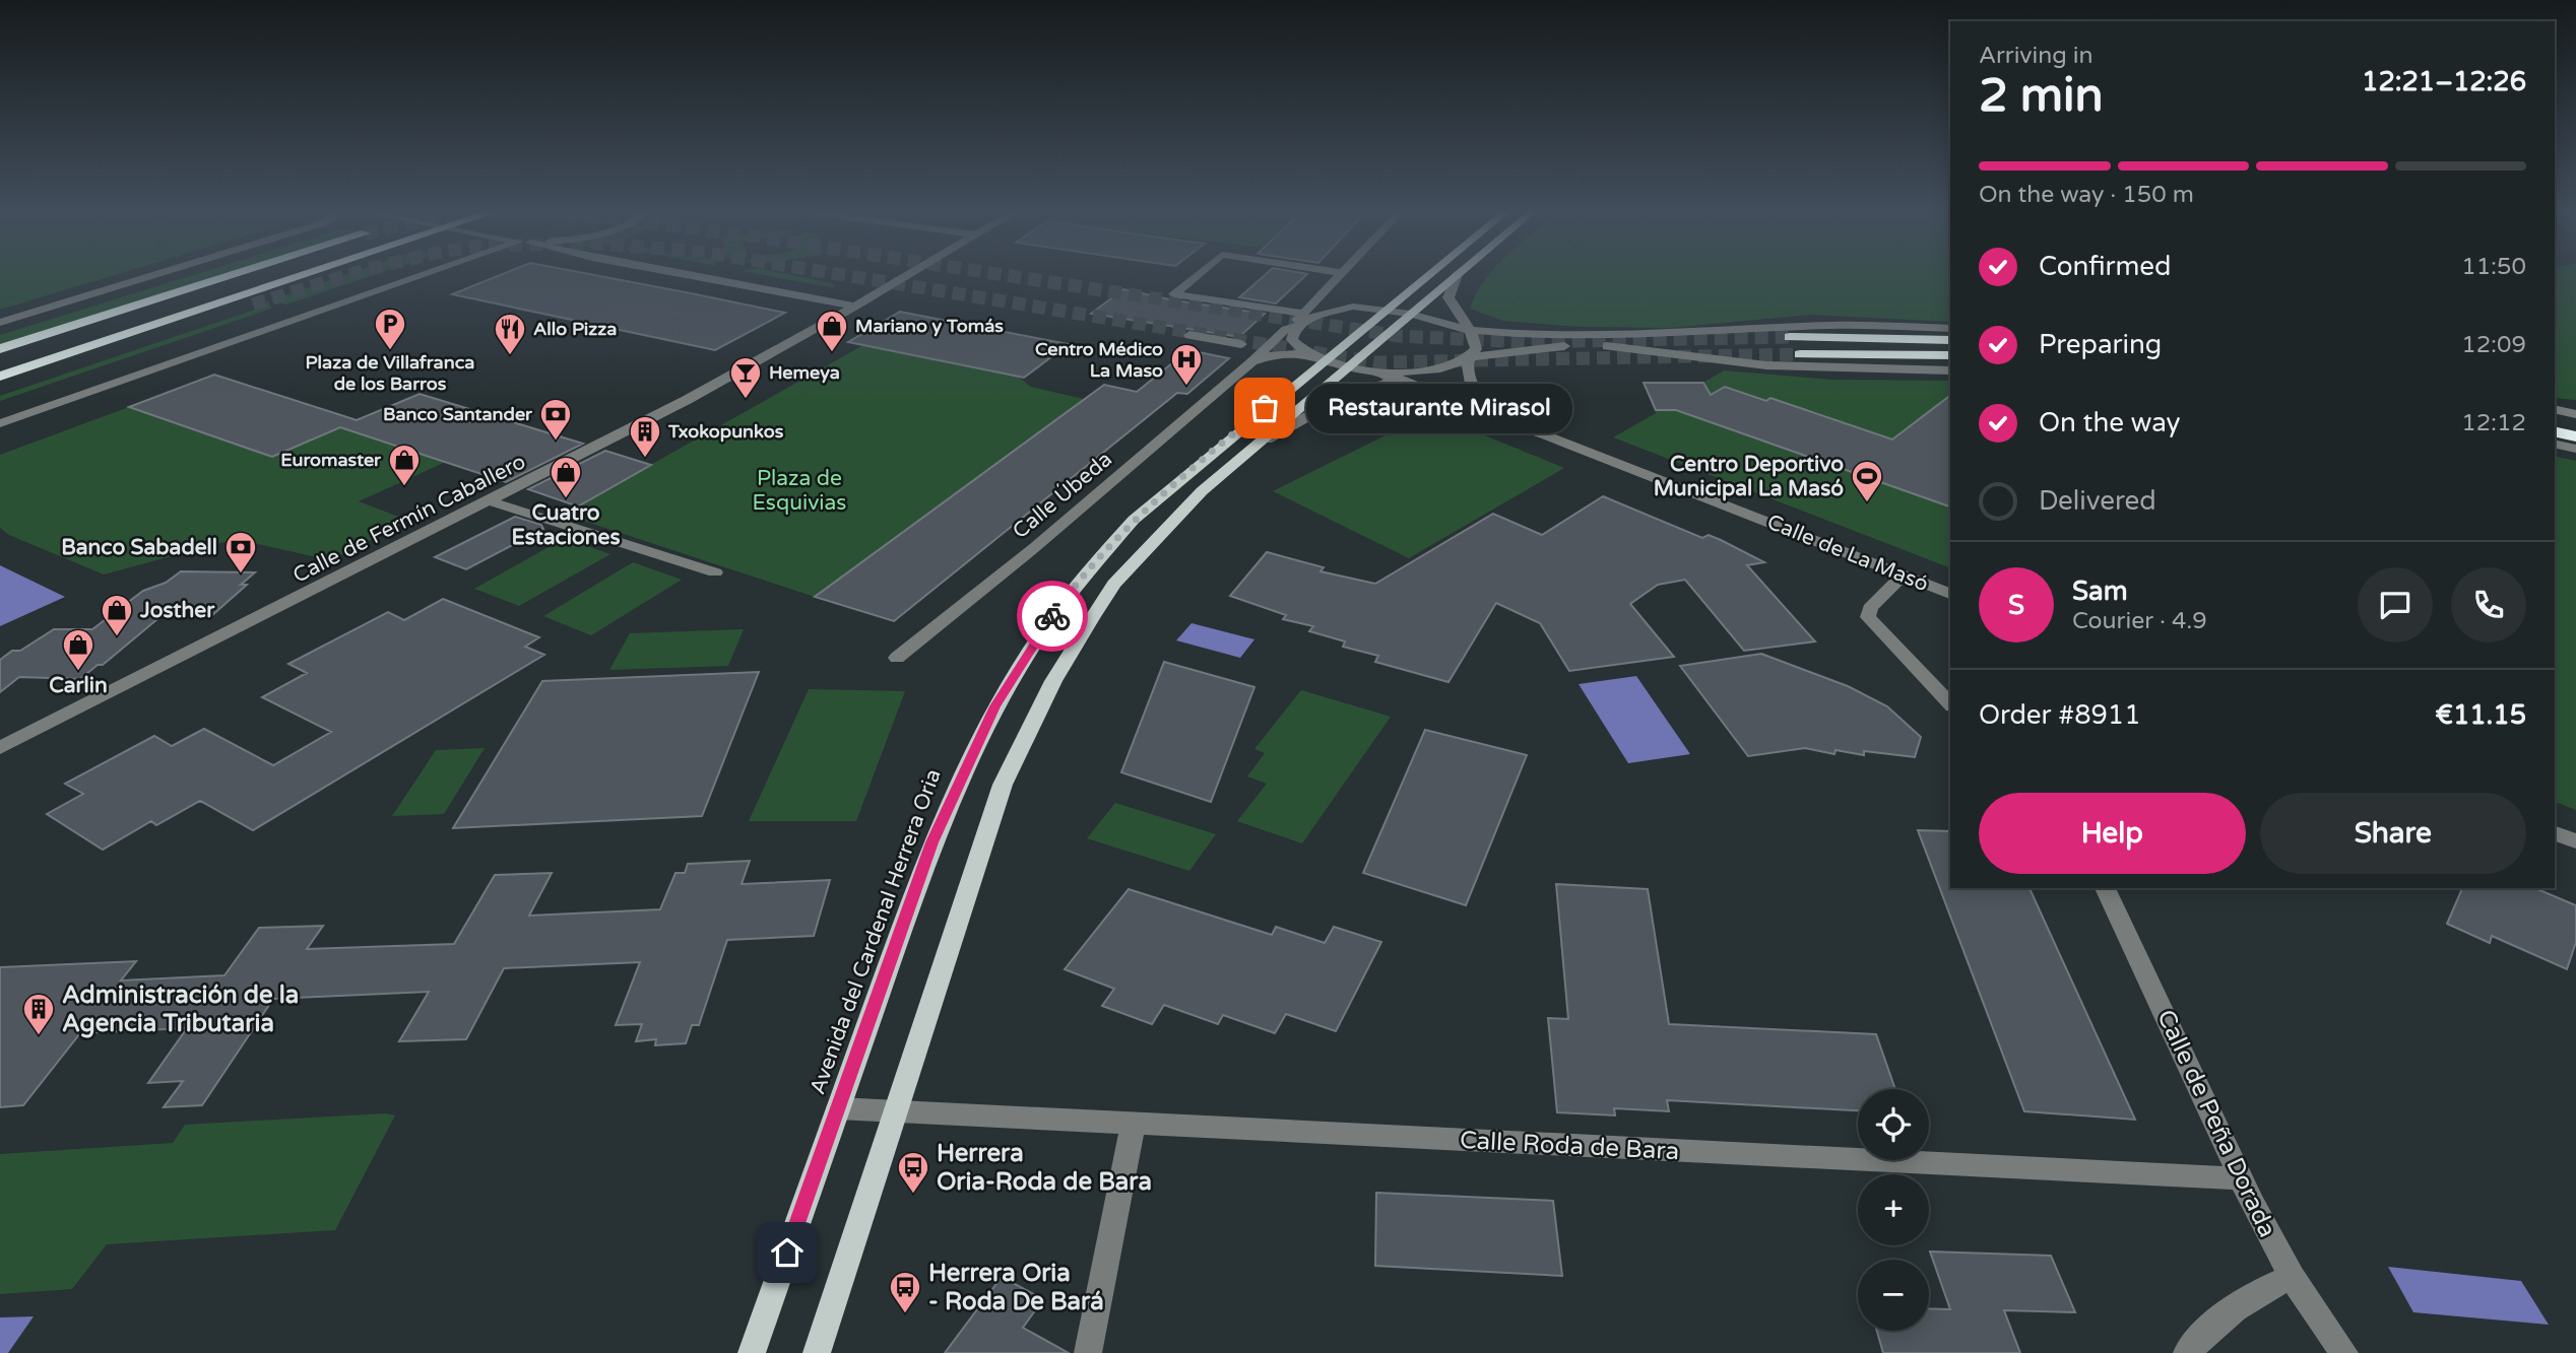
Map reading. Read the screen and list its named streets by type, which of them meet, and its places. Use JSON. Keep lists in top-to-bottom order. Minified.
{"streets":{"main road":["Avenida del Cardenal Herrera Oria"],"street":["Calle Úbeda","Calle de Fermín Caballero","Calle de La Masó","Calle de Peña Dorada","Calle Roda de Bara"]},"crossings":[["Calle Úbeda","Avenida del Cardenal Herrera Oria"],["Avenida del Cardenal Herrera Oria","Calle Roda de Bara"],["Calle de Peña Dorada","Calle Roda de Bara"]],"parks":["Plaza de Esquivias"],"places":{"parking":["Plaza de Villafranca de los Barros"],"shop":["Mariano y Tomás","Euromaster","Cuatro Estaciones","Josther","Carlin"],"restaurant":["Allo Pizza"],"hospital":["Centro Médico La Maso"],"bar":["Hemeya"],"other":["Restaurante Mirasol"],"bank":["Banco Santander","Banco Sabadell"],"building":["Txokopunkos","Administración de la Agencia Tributaria"],"sports":["Centro Deportivo Municipal La Masó"],"bus stop":["Herrera Oria-Roda de Bara","Herrera Oria - Roda De Bará"]},"page":{"heading":["2 min","Arriving in","12:21–12:26"],"panel":["Sam","Courier · 4.9","Order #8911","€11.15"],"bar":"On the way · 150 m","list":[["Confirmed","11:50"],["Preparing","12:09"],["On the way","12:12"],"Delivered"],"bubble":"Restaurante Mirasol","round":"S","buttons":["Help","Share"],"map_buttons":["+","−"]}}
